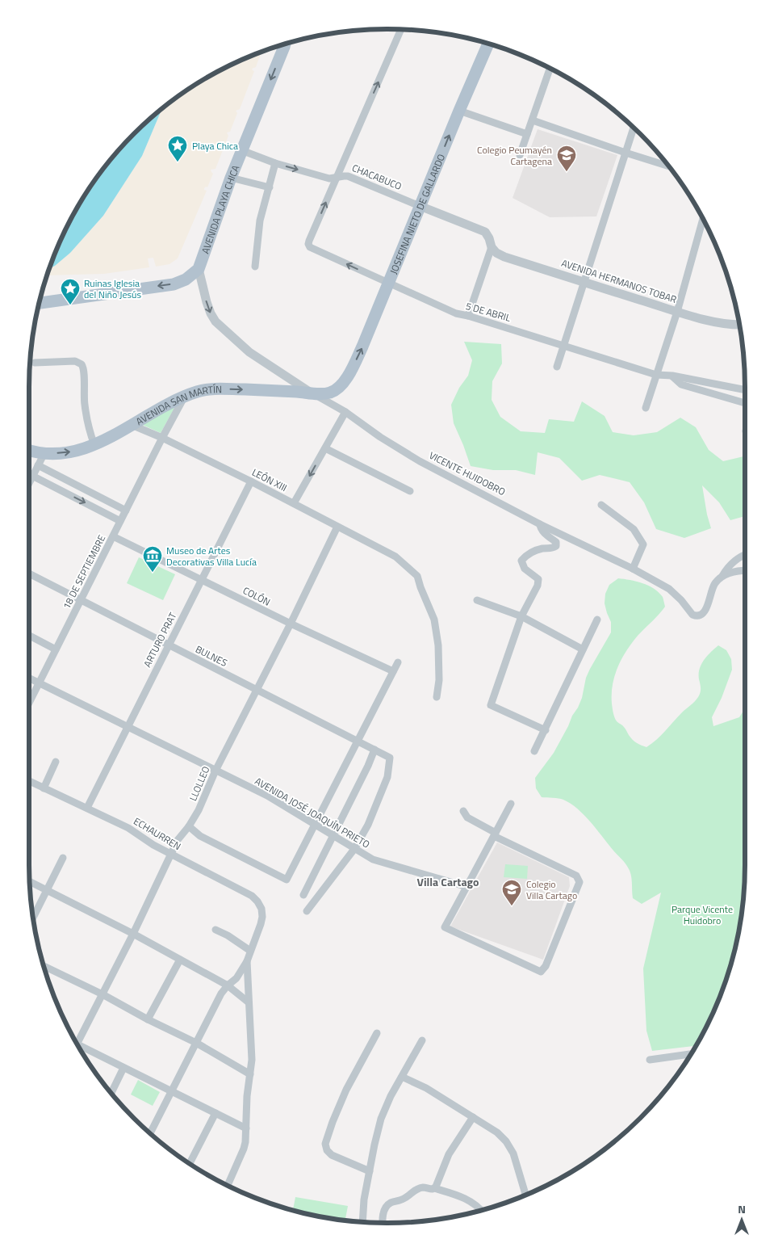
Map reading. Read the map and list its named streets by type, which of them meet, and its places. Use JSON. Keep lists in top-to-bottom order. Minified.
{"streets":{"main road":["AVENIDA PLAYA CHICA","JOSEFINA NIETO DE GALLARDO","AVENIDA SAN MARTÍN"],"street":["CHACABUCO","AVENIDA HERMANOS TOBAR","5 DE ABRIL","VICENTE HUIDOBRO","LEÓN XIII","18 DE SEPTIEMBRE","COLÓN","ARTURO PRAT","BULNES","LLOLLEO","AVENIDA JOSÉ JOAQUÍN PRIETO","ECHAURREN"]},"crossings":[["CHACABUCO","AVENIDA PLAYA CHICA"],["CHACABUCO","JOSEFINA NIETO DE GALLARDO"],["CHACABUCO","AVENIDA HERMANOS TOBAR"],["CHACABUCO","5 DE ABRIL"],["AVENIDA PLAYA CHICA","VICENTE HUIDOBRO"],["JOSEFINA NIETO DE GALLARDO","5 DE ABRIL"],["JOSEFINA NIETO DE GALLARDO","AVENIDA SAN MARTÍN"],["AVENIDA SAN MARTÍN","VICENTE HUIDOBRO"],["AVENIDA SAN MARTÍN","LEÓN XIII"],["AVENIDA SAN MARTÍN","18 DE SEPTIEMBRE"],["LEÓN XIII","18 DE SEPTIEMBRE"],["LEÓN XIII","ARTURO PRAT"],["LEÓN XIII","LLOLLEO"],["18 DE SEPTIEMBRE","COLÓN"],["18 DE SEPTIEMBRE","BULNES"],["18 DE SEPTIEMBRE","AVENIDA JOSÉ JOAQUÍN PRIETO"],["COLÓN","ARTURO PRAT"],["COLÓN","LLOLLEO"],["ARTURO PRAT","BULNES"],["ARTURO PRAT","AVENIDA JOSÉ JOAQUÍN PRIETO"],["ARTURO PRAT","ECHAURREN"],["BULNES","LLOLLEO"],["BULNES","AVENIDA JOSÉ JOAQUÍN PRIETO"],["LLOLLEO","AVENIDA JOSÉ JOAQUÍN PRIETO"],["LLOLLEO","ECHAURREN"]],"one_way":["AVENIDA PLAYA CHICA","JOSEFINA NIETO DE GALLARDO","AVENIDA SAN MARTÍN"],"districts":["Villa Cartago"],"parks":["Parque Vicente Huidobro"],"places":{"place":["Playa Chica","Ruinas Iglesia del Niño Jesús"],"school or university":["Colegio Peumayén Cartagena","Colegio Villa Cartago"],"museum":["Museo de Artes Decorativas Villa Lucía"]},"north":"top"}
